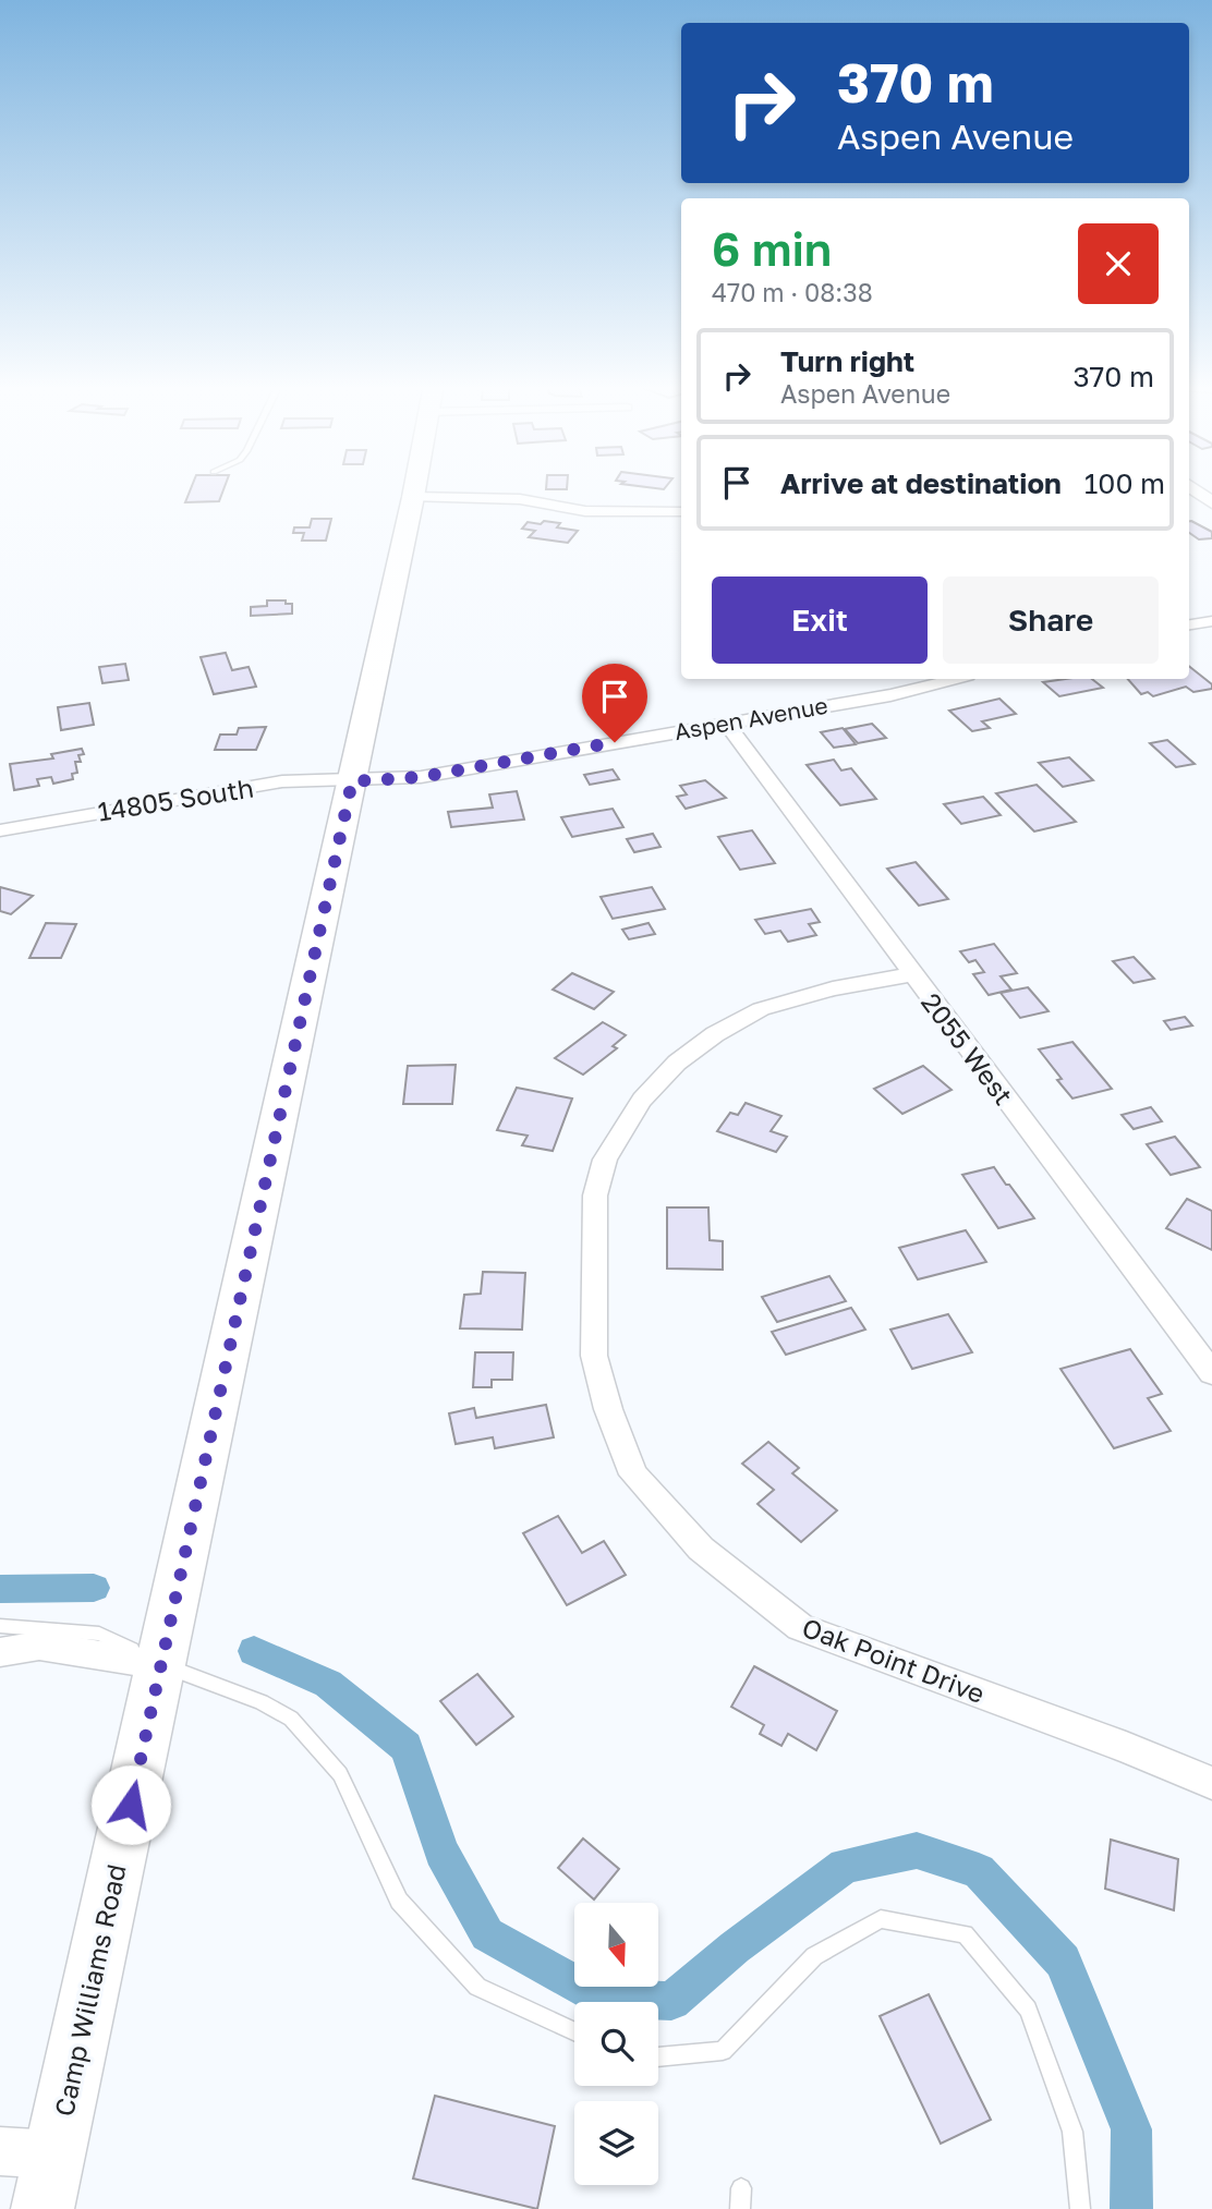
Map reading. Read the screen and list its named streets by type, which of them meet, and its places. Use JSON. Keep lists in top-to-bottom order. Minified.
{"streets":{"main road":["Camp Williams Road"],"street":["Aspen Avenue","14805 South","2055 West","Oak Point Drive"]},"crossings":[["Aspen Avenue","14805 South"],["Aspen Avenue","2055 West"],["Aspen Avenue","Camp Williams Road"],["14805 South","Camp Williams Road"],["2055 West","Oak Point Drive"]],"north":"bottom","page":{"turn":["370 m","Aspen Avenue"],"heading":["6 min","470 m · 08:38"],"list":[{"name":"Turn right","note":"Aspen Avenue","value":"370 m"},{"name":"Arrive at destination","value":"100 m"}],"buttons":["Exit","Share"]}}
